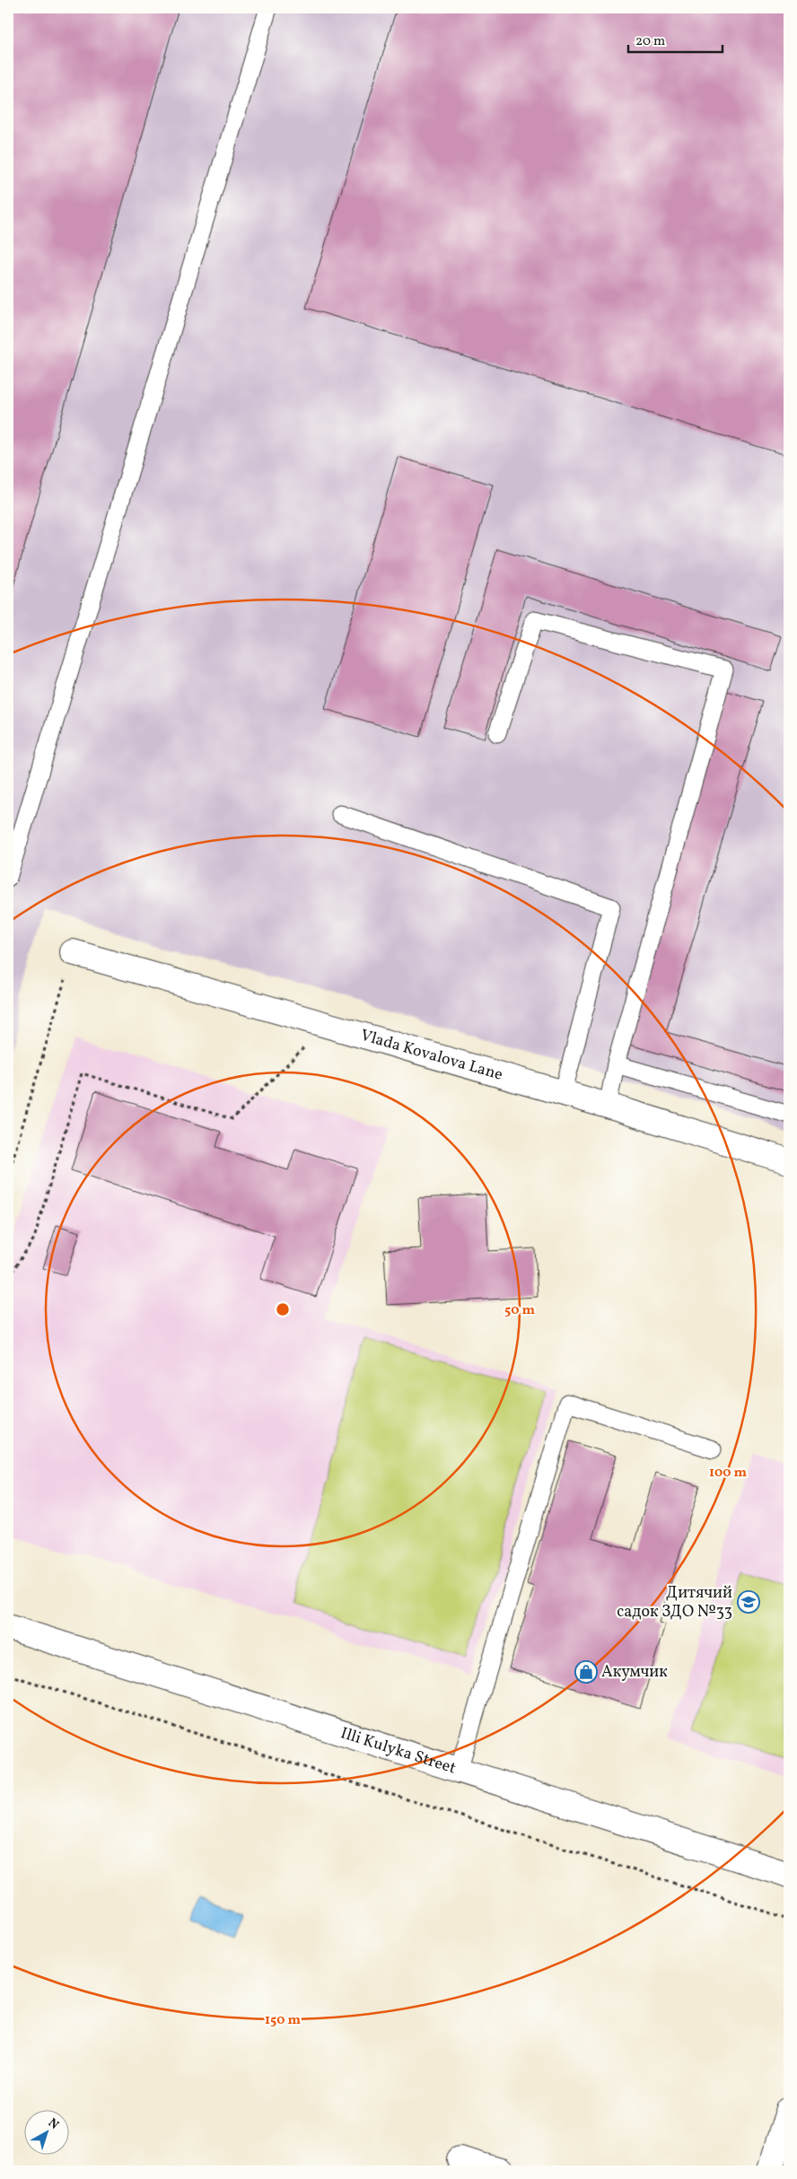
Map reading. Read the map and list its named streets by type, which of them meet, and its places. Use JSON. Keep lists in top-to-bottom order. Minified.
{"streets":{"street":["Vlada Kovalova Lane","Illi Kulyka Street"]},"places":{"school or university":["Дитячий садок ЗДО №33"],"shop":["Акумчик"]},"scale_bar":"20 m","north":"top right","rings":["50 m","100 m","150 m"]}
